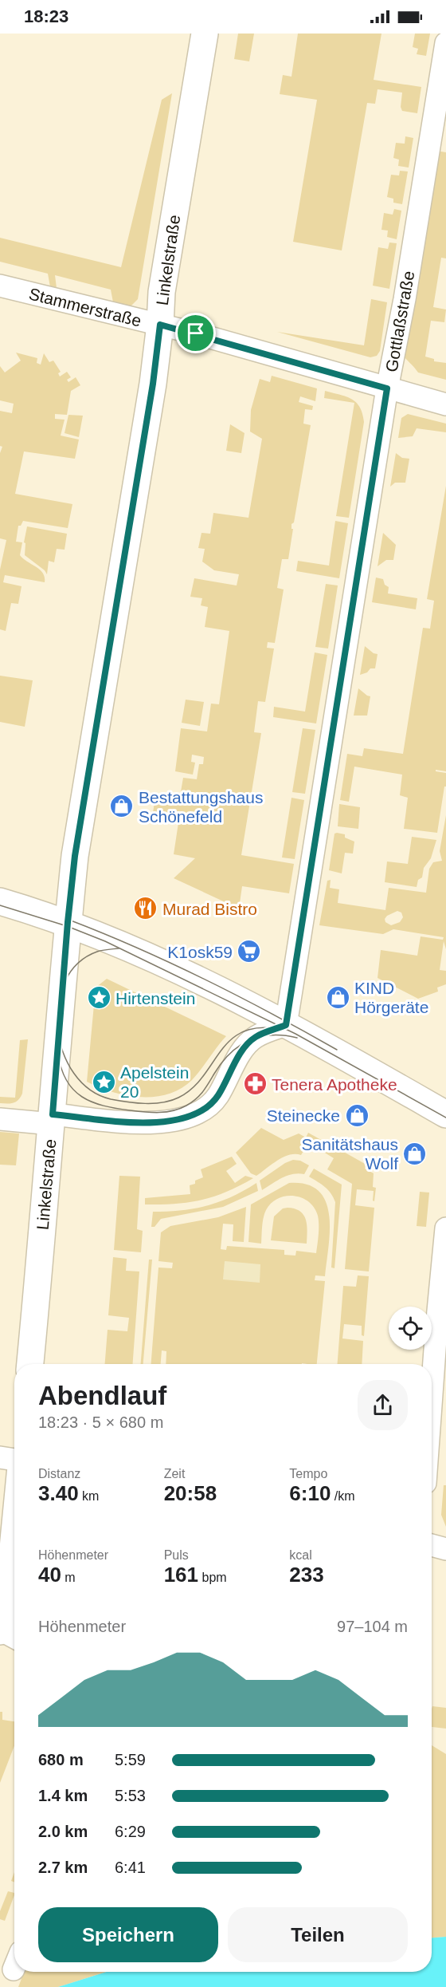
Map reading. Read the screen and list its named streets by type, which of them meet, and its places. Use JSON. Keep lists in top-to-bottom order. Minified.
{"streets":{"main road":["Linkelstraße"],"street":["Stammerstraße","Gottlaßstraße"]},"crossings":[["Linkelstraße","Stammerstraße"],["Stammerstraße","Gottlaßstraße"]],"places":{"shop":["Bestattungshaus Schönefeld","KIND Hörgeräte","Steinecke","Sanitätshaus Wolf"],"restaurant":["Murad Bistro"],"supermarket":["K1osk59"],"place":["Hirtenstein","Apelstein 20"],"pharmacy":["Tenera Apotheke"]},"page":{"status":"18:23","heading":["Abendlauf","18:23 · 5 × 680 m"],"stats":[["Distanz","3.40 km"],["Zeit","20:58"],["Tempo","6:10 /km"],["Höhenmeter","40 m"],["Puls","161 bpm"],["kcal","233"]],"chart":["Höhenmeter","97–104 m"],"list":[{"name":"680 m","note":"5:59"},{"name":"1.4 km","note":"5:53"},{"name":"2.0 km","note":"6:29"},{"name":"2.7 km","note":"6:41"}],"buttons":["Speichern","Teilen"]}}
